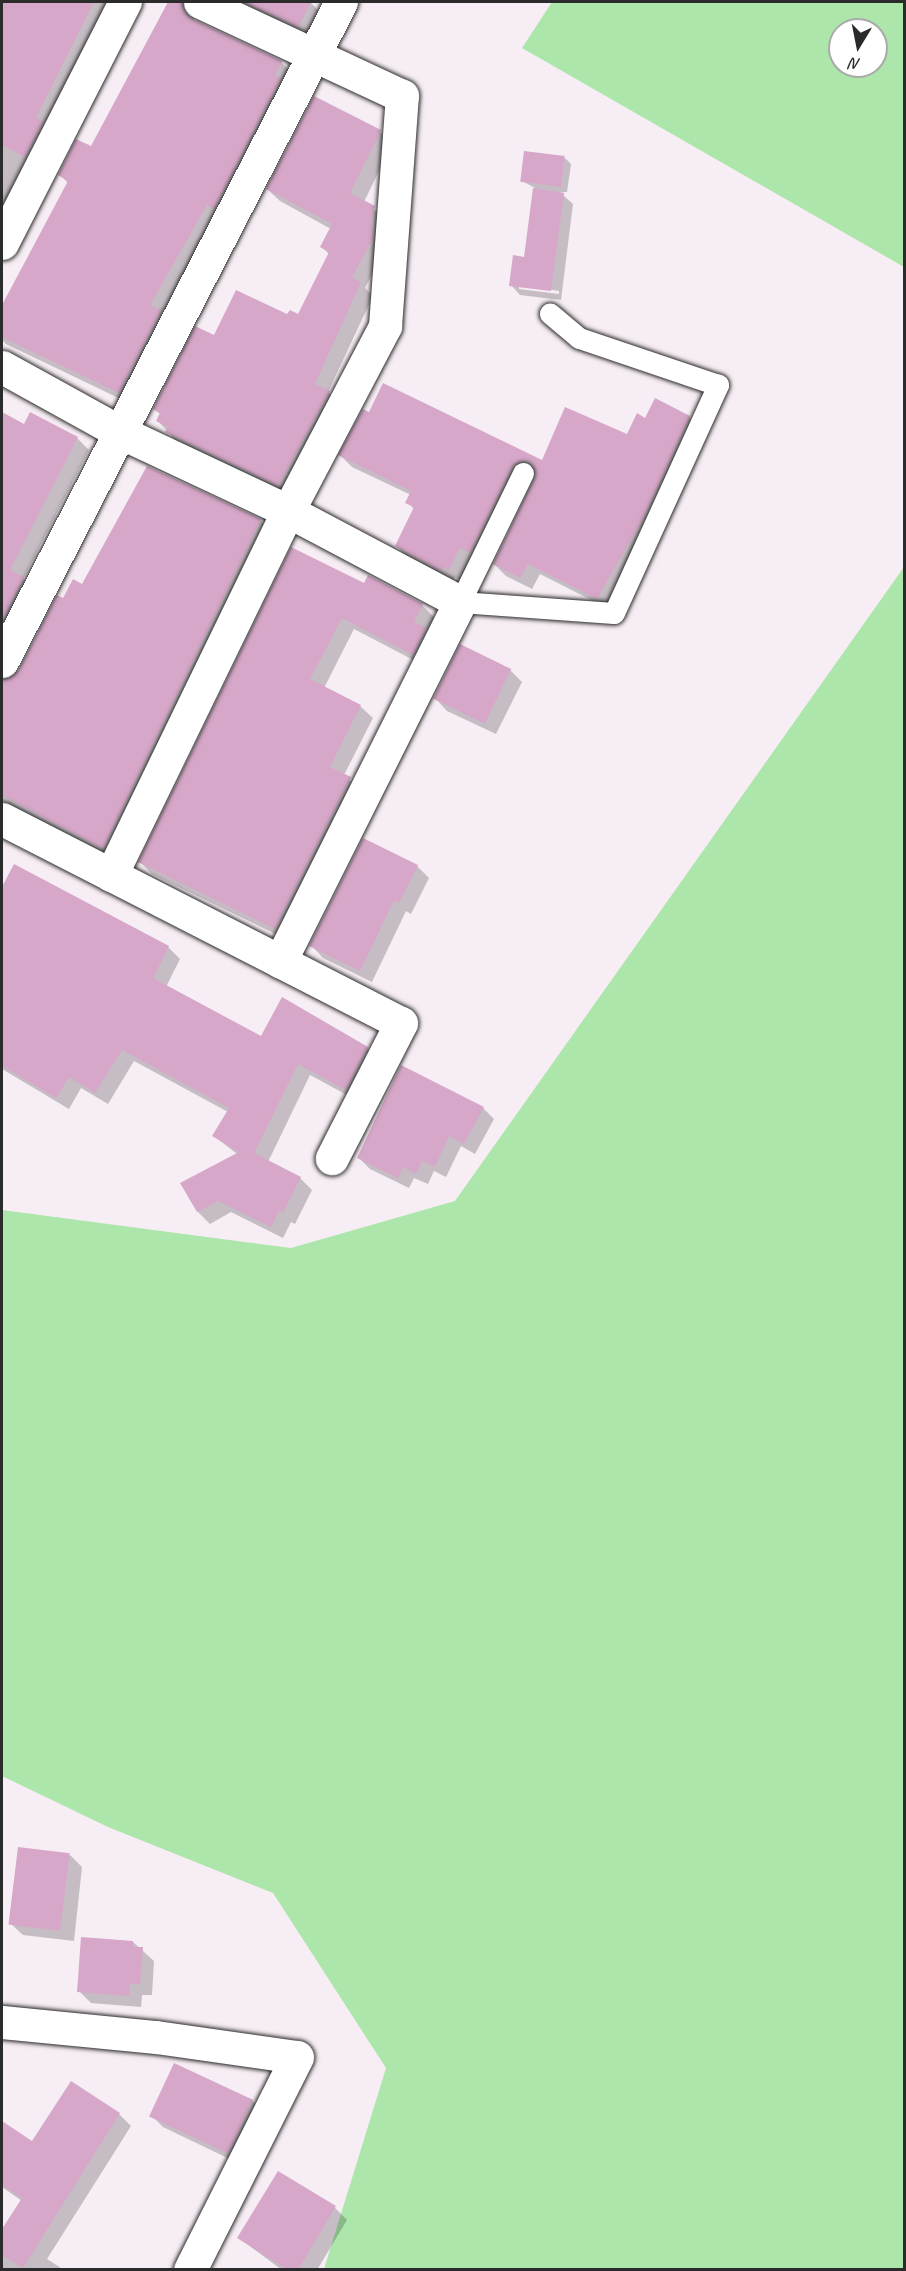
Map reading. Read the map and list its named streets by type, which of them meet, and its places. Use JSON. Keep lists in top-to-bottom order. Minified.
{"north":"bottom"}
